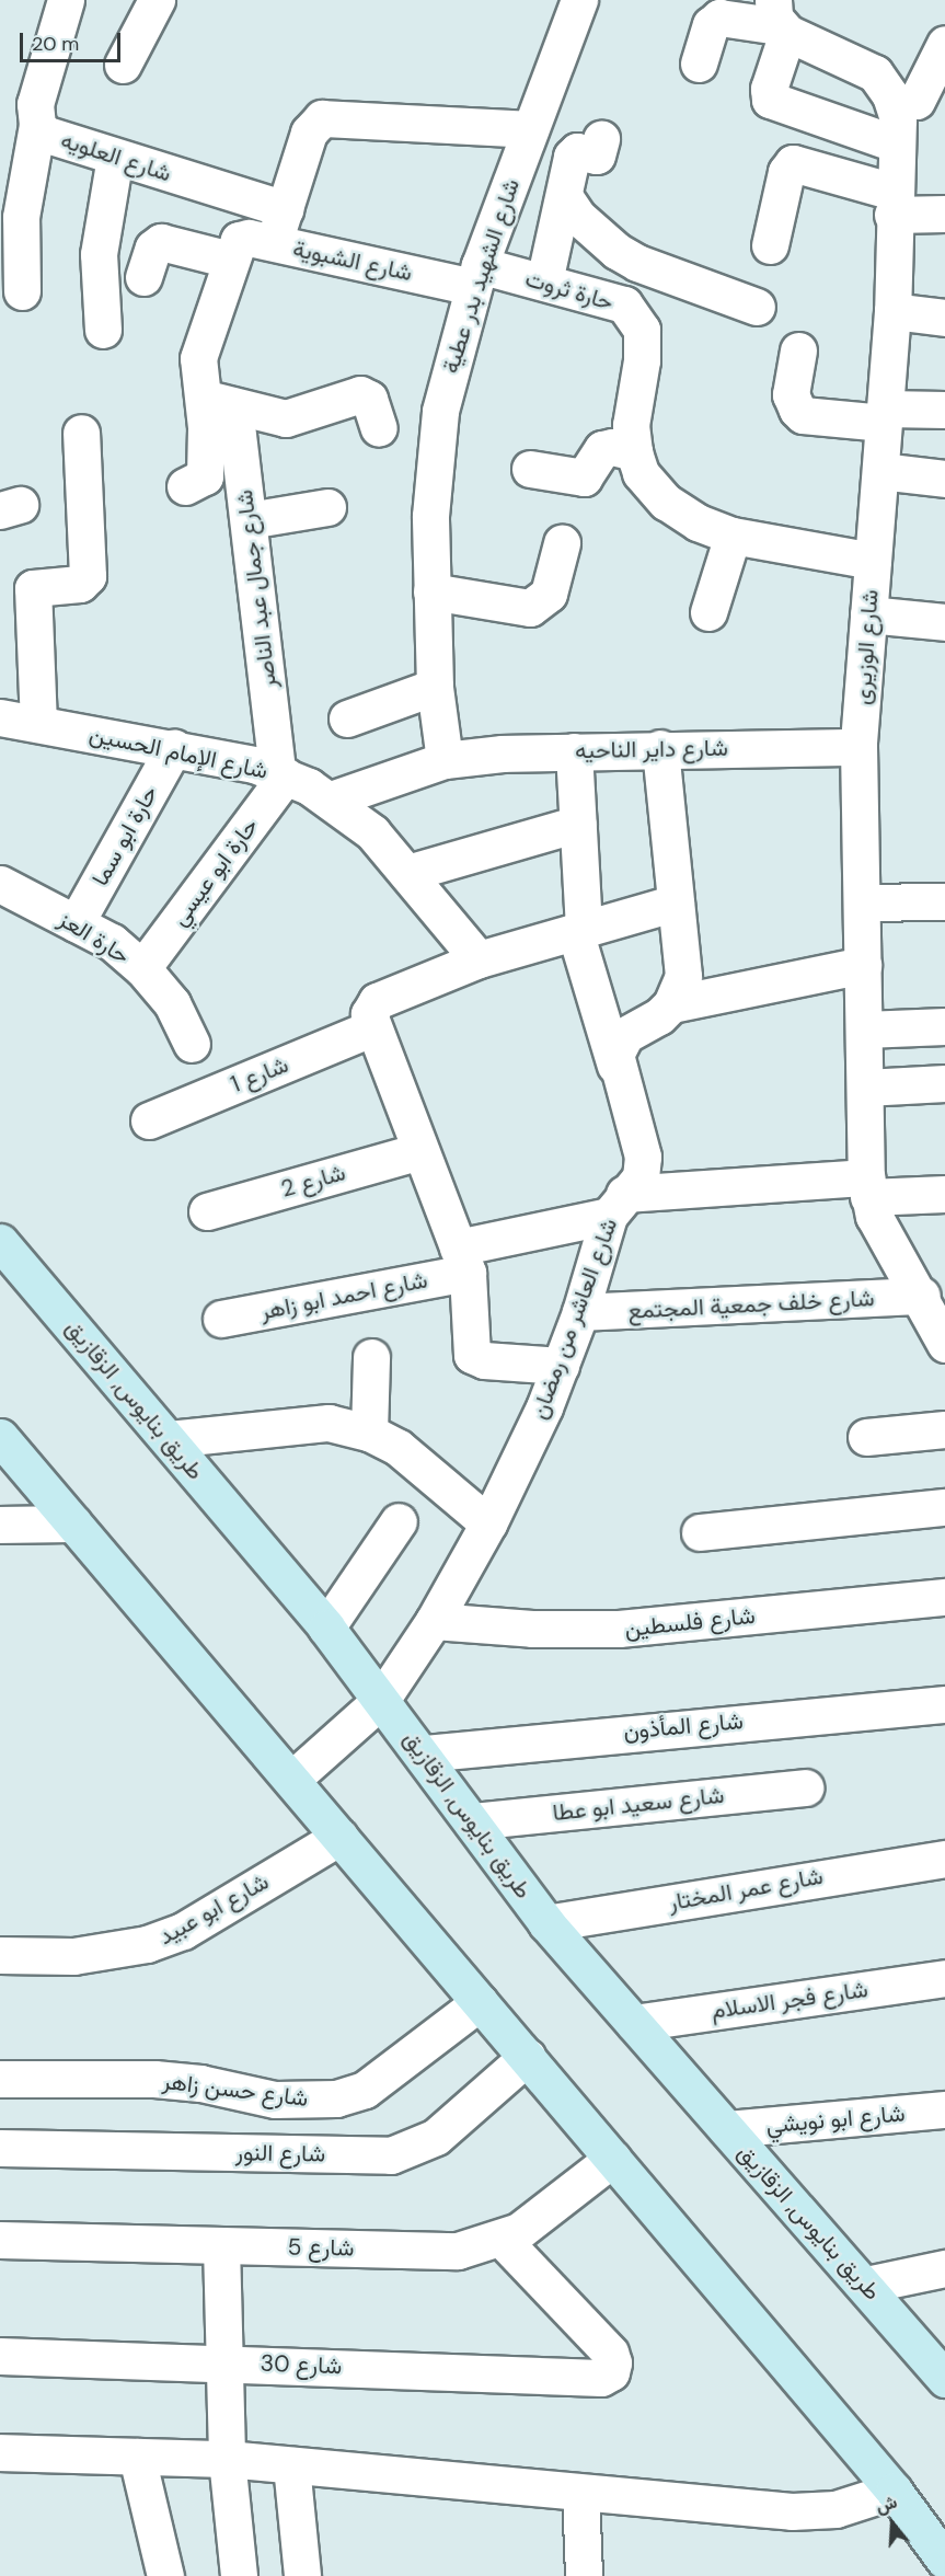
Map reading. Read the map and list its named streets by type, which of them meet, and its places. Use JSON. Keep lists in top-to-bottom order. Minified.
{"streets":{"main road":["طريق بنايوس, الزقازيق"],"street":["شارع العلويه","شارع الشبوية","شارع الشهيد بدر عطية","حارة ثروت","شارع جمال عبد الناصر","شارع الوزيرى","شارع داير الناحيه","شارع الإمام الحسين","حارة ابو سما","حارة ابو عيسي","حارة العز","شارع 1","شارع 2","شارع احمد ابو زاهر","شارع خلف جمعية المجتمع","شارع العاشر من رمضان","شارع فلسطين","شارع المأذون","شارع سعيد ابو عطا","شارع عمر المختار","شارع ابو عبيد","شارع فجر الاسلام","شارع حسن زاهر","شارع ابو نويشي","شارع النور","شارع 5","شارع 30"]},"crossings":[["شارع الشبوية","شارع الشهيد بدر عطية"],["شارع الشبوية","حارة ثروت"],["شارع الشبوية","شارع جمال عبد الناصر"],["شارع الشهيد بدر عطية","حارة ثروت"],["شارع الشهيد بدر عطية","شارع داير الناحيه"],["حارة ثروت","شارع الوزيرى"],["شارع جمال عبد الناصر","شارع الإمام الحسين"],["شارع جمال عبد الناصر","حارة ابو عيسي"],["شارع الوزيرى","شارع داير الناحيه"],["شارع الوزيرى","شارع احمد ابو زاهر"],["شارع الوزيرى","شارع خلف جمعية المجتمع"],["شارع داير الناحيه","شارع الإمام الحسين"],["شارع داير الناحيه","شارع العاشر من رمضان"],["شارع الإمام الحسين","حارة ابو سما"],["شارع الإمام الحسين","حارة ابو عيسي"],["حارة ابو سما","حارة العز"],["حارة ابو عيسي","حارة العز"],["شارع احمد ابو زاهر","شارع العاشر من رمضان"],["شارع خلف جمعية المجتمع","شارع العاشر من رمضان"],["شارع العاشر من رمضان","طريق بنايوس, الزقازيق"],["شارع العاشر من رمضان","شارع فلسطين"],["طريق بنايوس, الزقازيق","شارع المأذون"],["طريق بنايوس, الزقازيق","شارع سعيد ابو عطا"],["طريق بنايوس, الزقازيق","شارع عمر المختار"],["طريق بنايوس, الزقازيق","شارع فجر الاسلام"],["طريق بنايوس, الزقازيق","شارع ابو نويشي"],["شارع 5","شارع 30"]],"scale_bar":"20 m","north":"top"}
